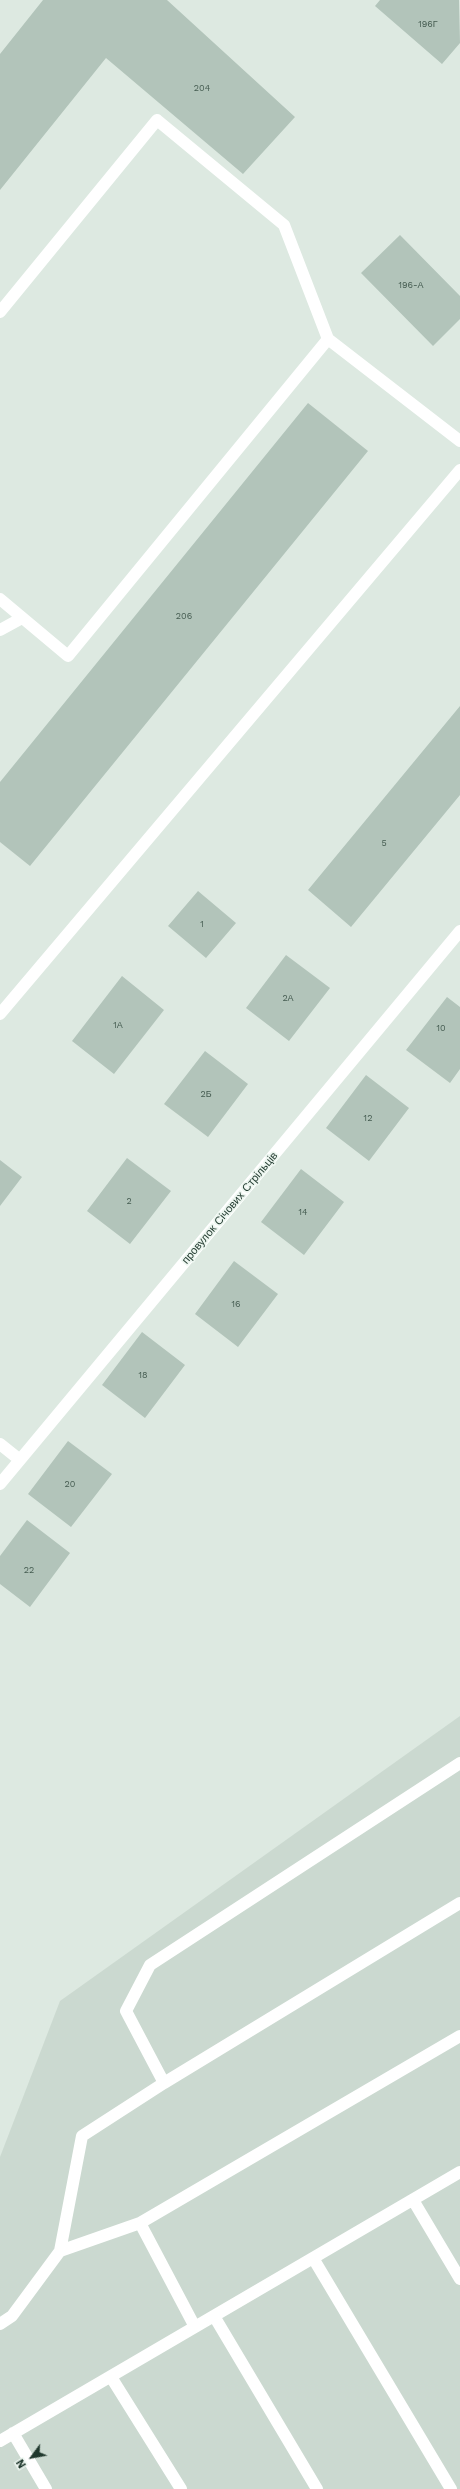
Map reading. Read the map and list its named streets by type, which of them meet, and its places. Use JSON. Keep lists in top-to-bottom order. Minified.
{"streets":{"street":["провулок Січових Стрільців"]},"house_numbers":["196Г","204","196-А","206","5","1","2А","1А","10","2Б","12","2","14","16","18","20","22"],"north":"bottom left"}
